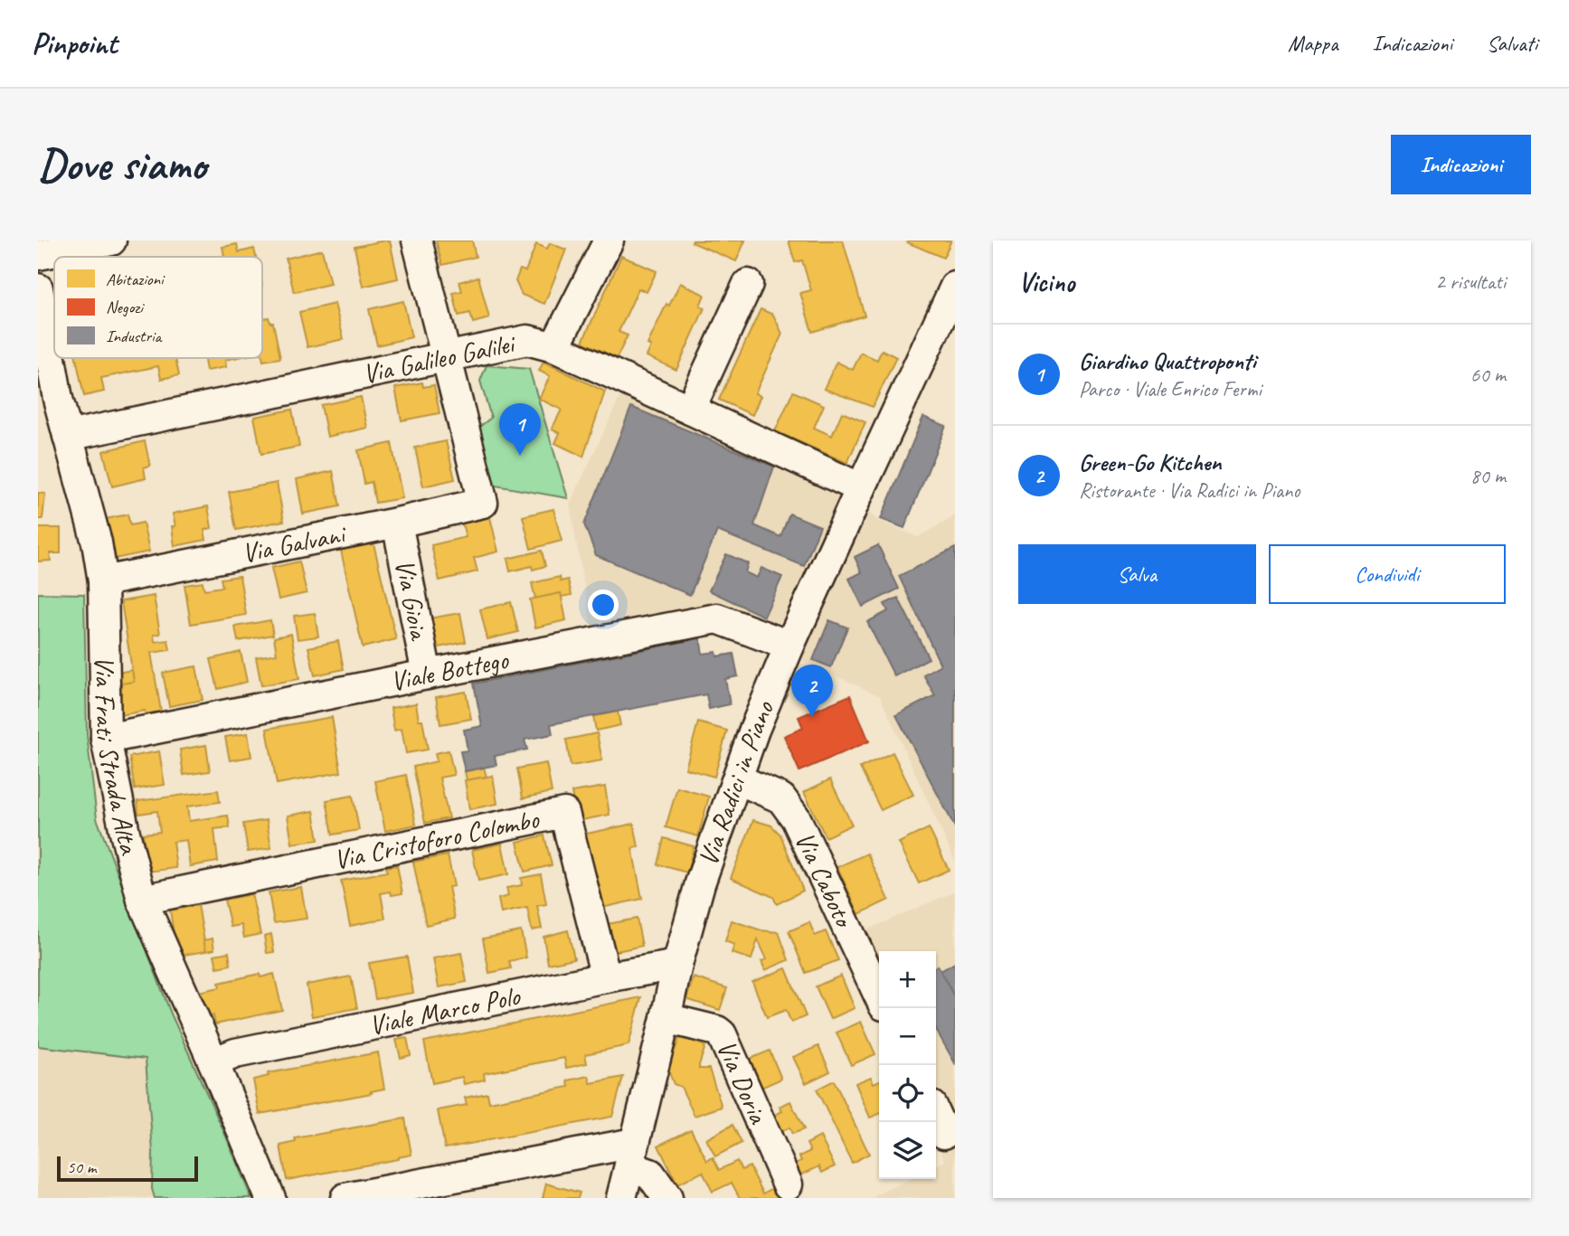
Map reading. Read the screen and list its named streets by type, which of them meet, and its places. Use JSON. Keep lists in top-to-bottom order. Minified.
{"streets":{"street":["Via Galileo Galilei","Via Galvani","Via Gioia","Viale Bottego","Via Frati Strada Alta","Via Radici in Piano","Via Cristoforo Colombo","Via Caboto","Viale Marco Polo","Via Doria"]},"crossings":[["Via Galileo Galilei","Via Galvani"],["Via Galileo Galilei","Via Frati Strada Alta"],["Via Galileo Galilei","Via Radici in Piano"],["Via Galvani","Via Gioia"],["Via Galvani","Via Frati Strada Alta"],["Via Gioia","Viale Bottego"],["Viale Bottego","Via Frati Strada Alta"],["Viale Bottego","Via Radici in Piano"],["Via Frati Strada Alta","Via Cristoforo Colombo"],["Via Frati Strada Alta","Viale Marco Polo"],["Via Radici in Piano","Via Caboto"],["Via Radici in Piano","Viale Marco Polo"],["Via Radici in Piano","Via Doria"],["Via Cristoforo Colombo","Viale Marco Polo"]],"legend":["Abitazioni","Negozi","Industria"],"scale_bar":"50 m","page":{"header":"Pinpoint","nav":["Mappa","Indicazioni","Salvati"],"buttons":["Indicazioni",["Salva","Condividi"]],"title":"Dove siamo","heading":["Vicino","2 risultati"],"list":[{"mark":"1","name":"Giardino Quattroponti","note":"Parco · Viale Enrico Fermi","value":"60 m"},{"mark":"2","name":"Green-Go Kitchen","note":"Ristorante · Via Radici in Piano","value":"80 m"}],"pins":["1","2"],"map_buttons":["+","−"],"scale":"50 m"}}
